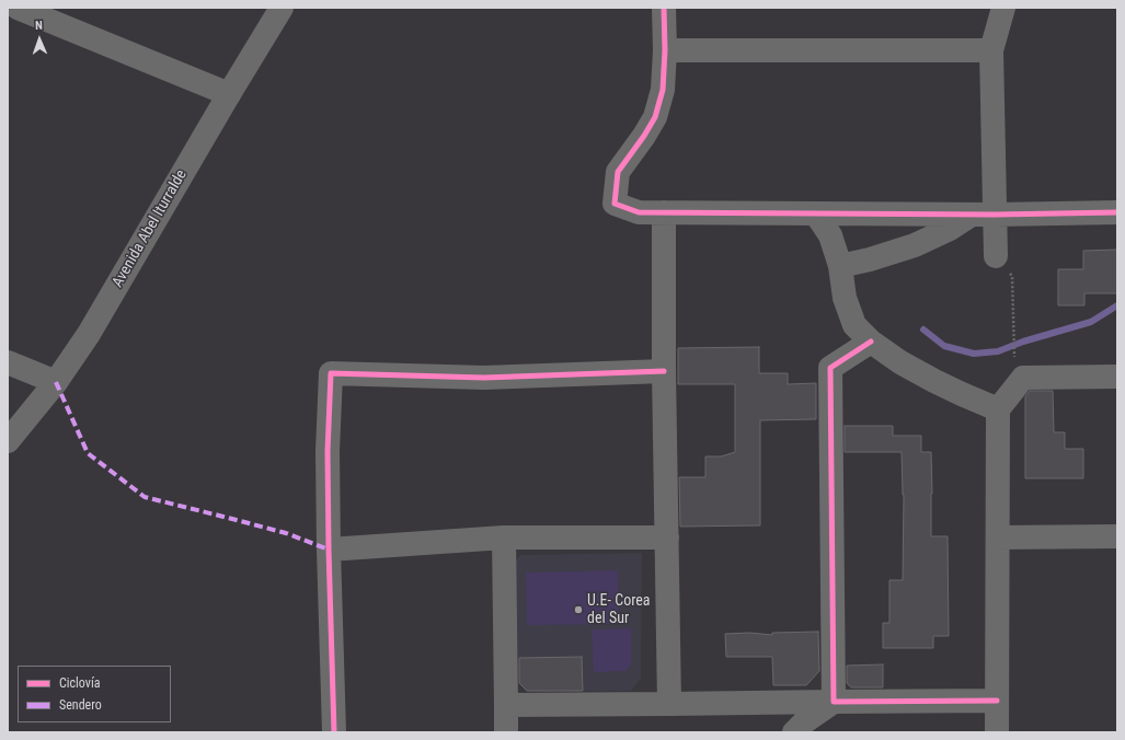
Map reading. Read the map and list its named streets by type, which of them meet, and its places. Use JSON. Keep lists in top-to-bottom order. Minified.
{"streets":{"street":["Avenida Abel Iturralde"]},"places":["U.E- Corea del Sur"],"legend":["Ciclovía","Sendero"],"north":"top"}
